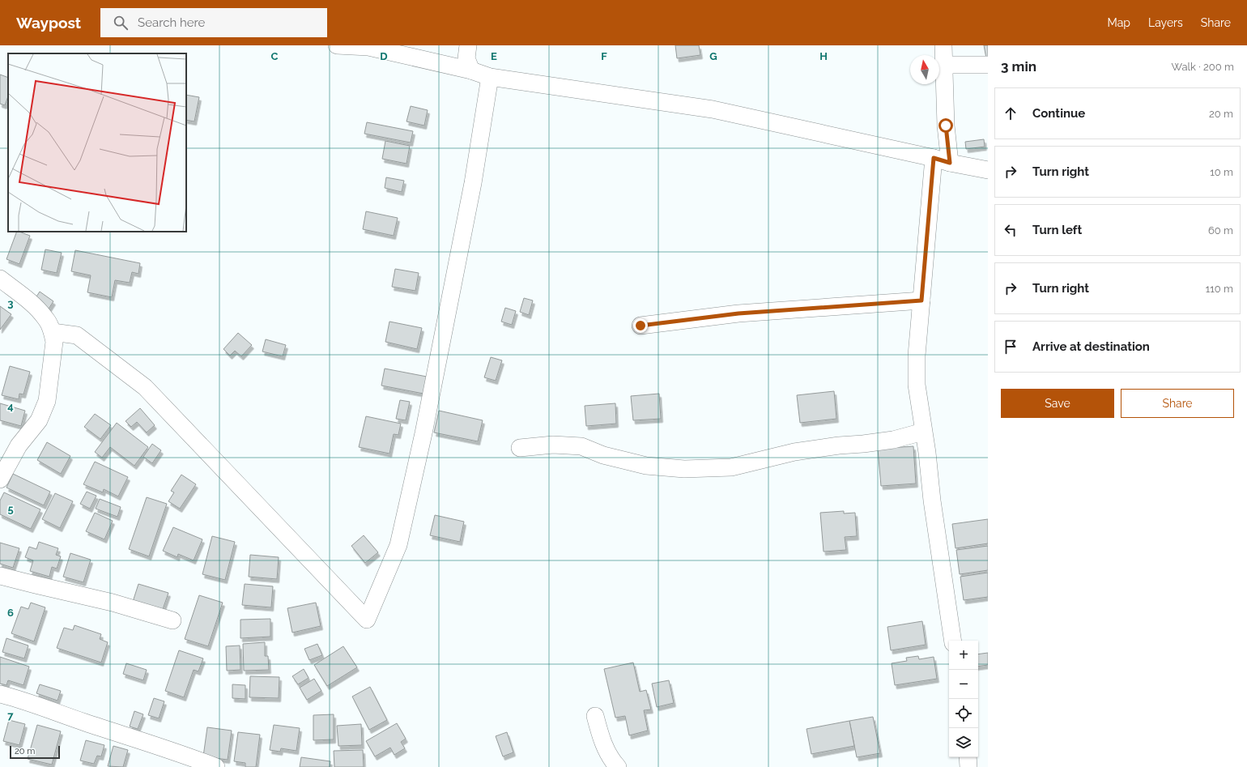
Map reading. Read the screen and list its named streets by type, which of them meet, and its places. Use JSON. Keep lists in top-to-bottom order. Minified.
{"scale_bar":"20 m","north":"top","page":{"header":"Waypost","search":"Search here","nav":["Map","Layers","Share"],"heading":["3 min","Walk · 200 m"],"list":[["Continue","20 m"],["Turn right","10 m"],["Turn left","60 m"],["Turn right","110 m"],"Arrive at destination"],"buttons":["Save","Share"],"map_buttons":["+","−"],"scale":"20 m"},"grid":{"columns":["C","D","E","F","G","H"],"rows":["3","4","5","6","7"]}}
